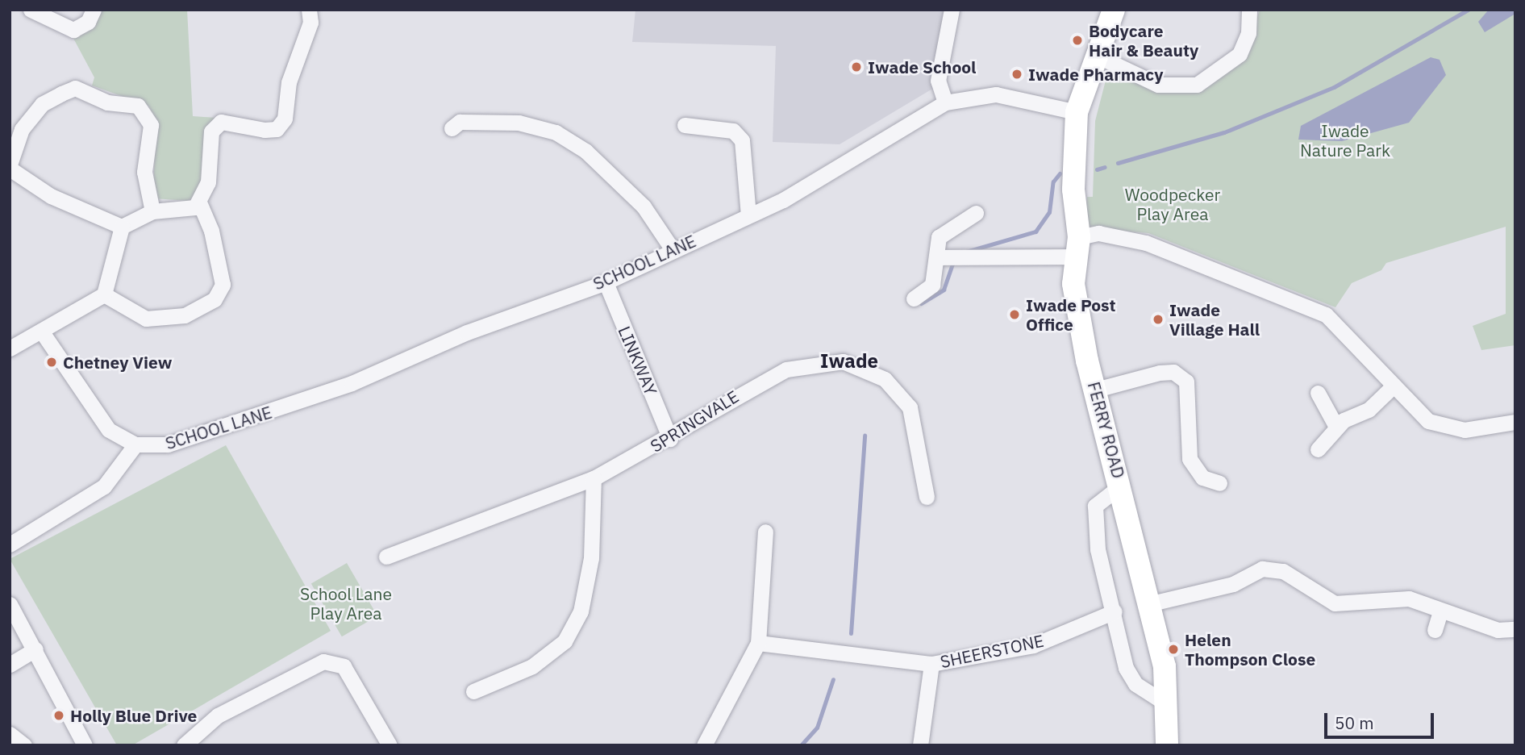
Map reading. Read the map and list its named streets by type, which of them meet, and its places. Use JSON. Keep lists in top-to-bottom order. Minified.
{"streets":{"street":["SCHOOL LANE","LINKWAY","SPRINGVALE","FERRY ROAD","SHEERSTONE"]},"crossings":[["SCHOOL LANE","LINKWAY"],["SCHOOL LANE","FERRY ROAD"],["LINKWAY","SPRINGVALE"]],"districts":["Iwade"],"parks":["Iwade Nature Park","Woodpecker Play Area","School Lane Play Area"],"places":["Bodycare Hair & Beauty","Iwade School","Iwade Pharmacy","Iwade Post Office","Iwade Village Hall","Chetney View","Helen Thompson Close","Holly Blue Drive"],"scale_bar":"50 m"}
